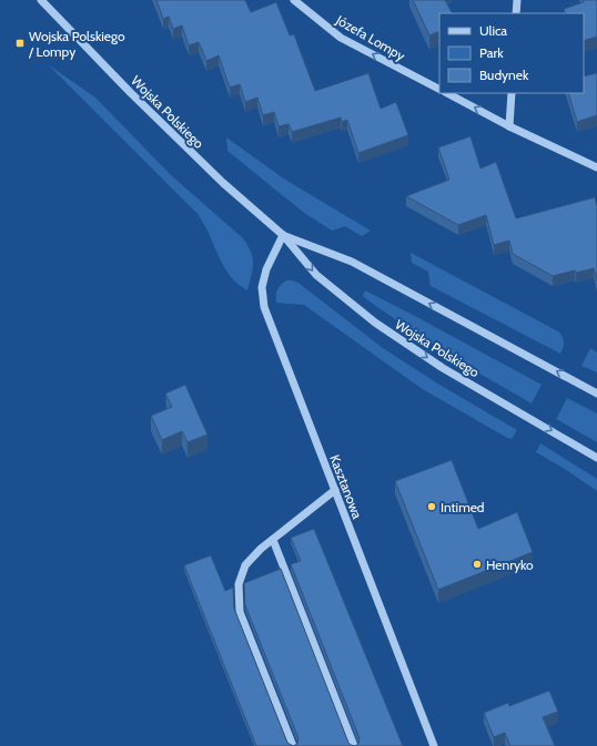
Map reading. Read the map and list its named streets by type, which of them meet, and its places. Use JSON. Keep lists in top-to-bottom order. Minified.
{"streets":{"street":["Józefa Lompy","Wojska Polskiego","Kasztanowa"]},"crossings":[["Wojska Polskiego","Kasztanowa"]],"one_way":["Józefa Lompy"],"places":{"transit":["Wojska Polskiego / Lompy"],"other":["Intimed","Henryko"]},"legend":["Ulica","Park","Budynek"]}
